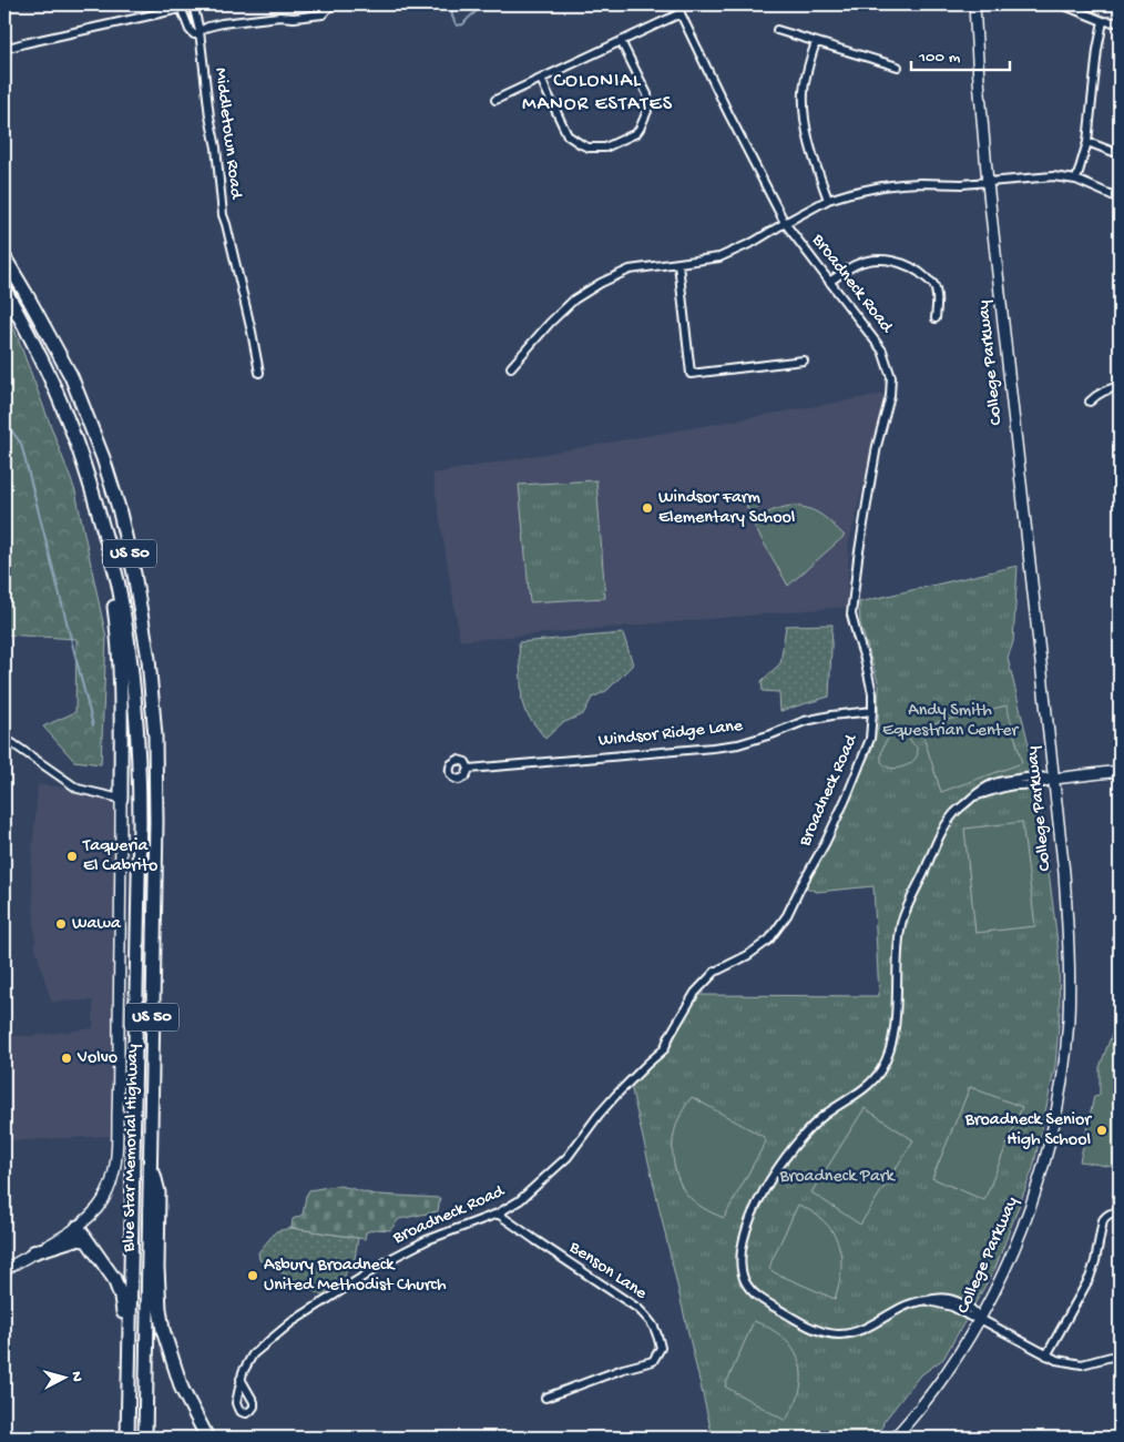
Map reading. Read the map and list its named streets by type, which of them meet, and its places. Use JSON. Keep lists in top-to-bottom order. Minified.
{"streets":{"highway":["US 50","Blue Star Memorial Highway"],"main road":["College Parkway"],"street":["Middletown Road","Broadneck Road","Windsor Ridge Lane","Benson Lane"]},"crossings":[["Broadneck Road","Windsor Ridge Lane"],["Broadneck Road","Benson Lane"]],"districts":["COLONIAL MANOR ESTATES"],"parks":["Andy Smith Equestrian Center","Broadneck Park"],"places":["Windsor Farm Elementary School","Taqueria El Cabrito","Wawa","Volvo","Broadneck Senior High School","Asbury Broadneck United Methodist Church"],"scale_bar":"100 m","north":"right"}
